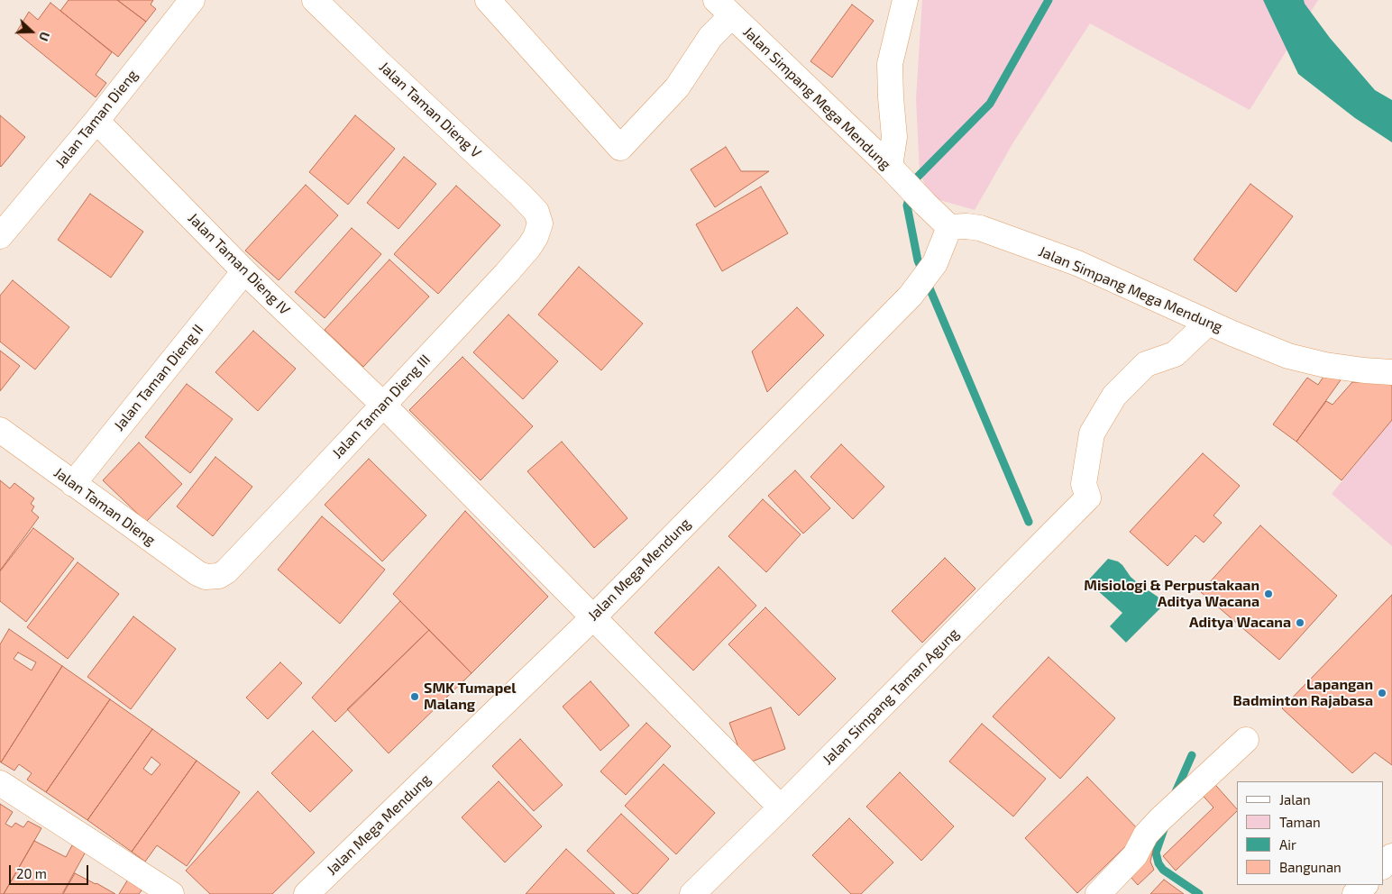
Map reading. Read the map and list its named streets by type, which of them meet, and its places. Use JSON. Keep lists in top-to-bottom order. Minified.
{"streets":{"street":["Jalan Simpang Mega Mendung","Jalan Taman Dieng V","Jalan Taman Dieng","Jalan Taman Dieng IV","Jalan Taman Dieng II","Jalan Taman Dieng III","Jalan Mega Mendung","Jalan Simpang Taman Agung"]},"crossings":[["Jalan Simpang Mega Mendung","Jalan Mega Mendung"],["Jalan Simpang Mega Mendung","Jalan Simpang Taman Agung"],["Jalan Taman Dieng V","Jalan Taman Dieng III"],["Jalan Taman Dieng","Jalan Taman Dieng IV"],["Jalan Taman Dieng","Jalan Taman Dieng II"],["Jalan Taman Dieng","Jalan Taman Dieng III"],["Jalan Taman Dieng IV","Jalan Taman Dieng II"],["Jalan Taman Dieng IV","Jalan Taman Dieng III"],["Jalan Taman Dieng IV","Jalan Mega Mendung"],["Jalan Taman Dieng IV","Jalan Simpang Taman Agung"]],"places":["Misiologi & Perpustakaan Aditya Wacana","Aditya Wacana","Lapangan Badminton Rajabasa","SMK Tumapel Malang"],"legend":["Jalan","Taman","Air","Bangunan"],"scale_bar":"20 m","north":"right"}
